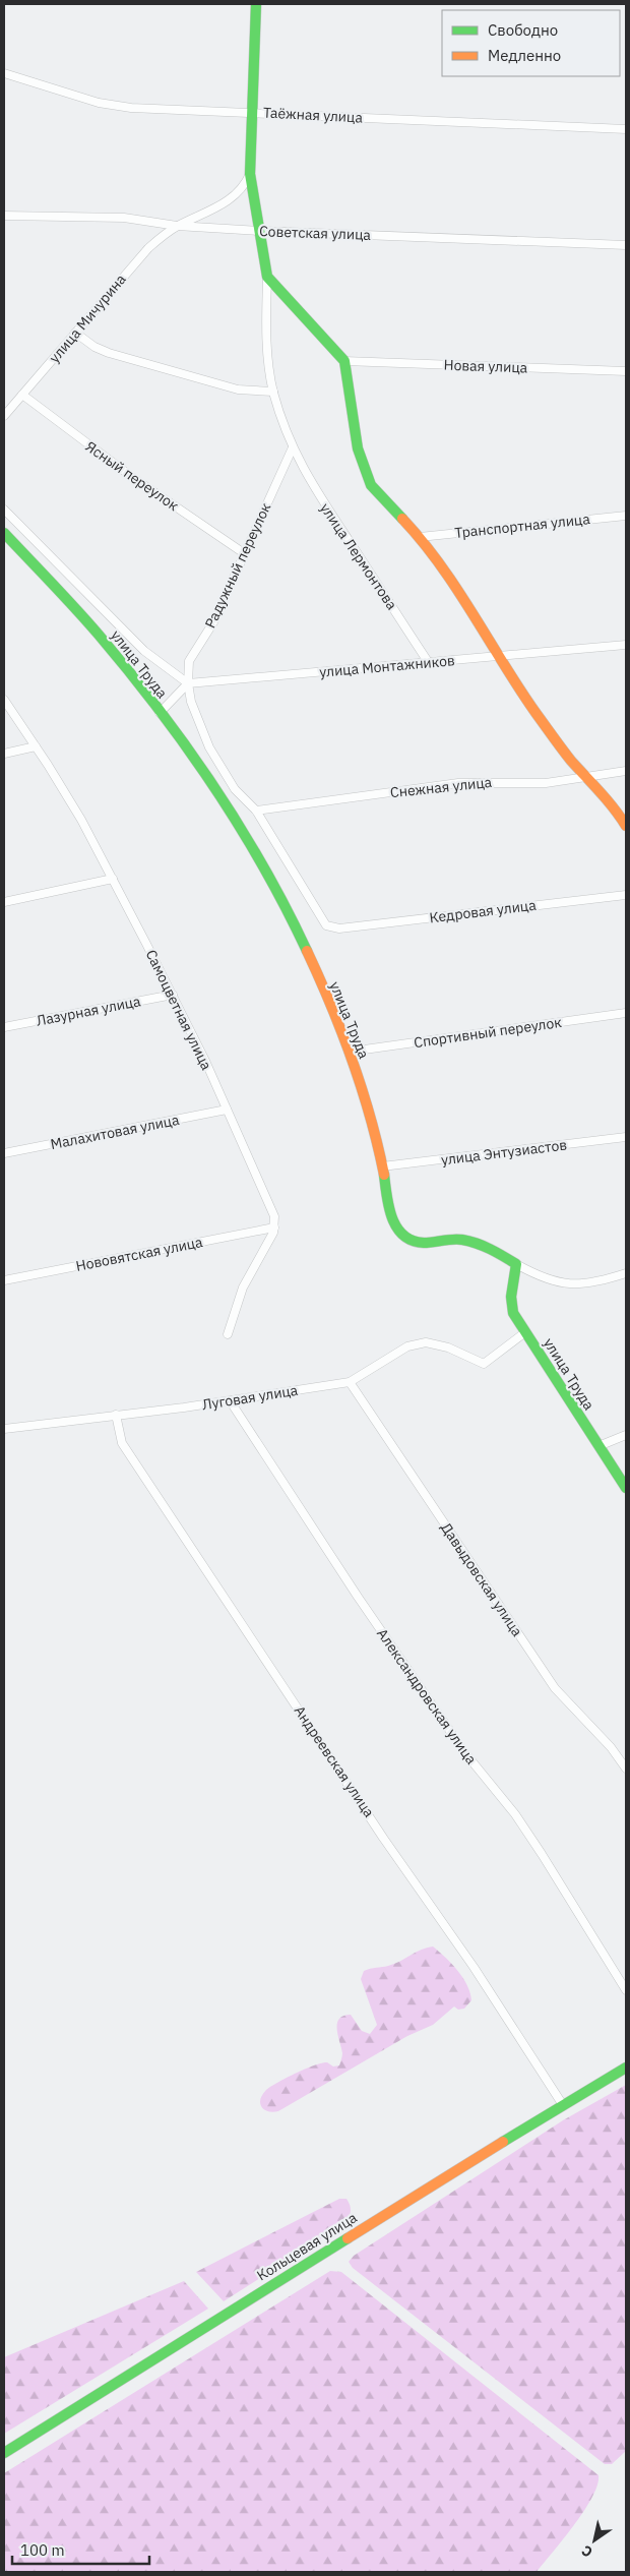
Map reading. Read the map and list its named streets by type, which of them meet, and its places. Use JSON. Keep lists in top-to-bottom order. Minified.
{"streets":{"main road":["улица Труда","Кольцевая улица"],"street":["Таёжная улица","Советская улица","улица Мичурина","Новая улица","Ясный переулок","Транспортная улица","улица Лермонтова","Радужный переулок","улица Монтажников","Снежная улица","Кедровая улица","Самоцветная улица","Лазурная улица","Спортивный переулок","Малахитовая улица","улица Энтузиастов","Нововятская улица","Луговая улица","Давыдовская улица","Александровская улица","Андреевская улица"]},"crossings":[["Советская улица","улица Мичурина"],["улица Мичурина","Ясный переулок"],["Ясный переулок","Радужный переулок"],["улица Лермонтова","Радужный переулок"],["улица Лермонтова","улица Монтажников"],["Радужный переулок","улица Труда"],["Радужный переулок","улица Монтажников"],["улица Труда","улица Монтажников"],["улица Труда","Снежная улица"],["улица Труда","Кедровая улица"],["улица Труда","Спортивный переулок"],["улица Труда","улица Энтузиастов"],["улица Труда","Луговая улица"],["Самоцветная улица","Лазурная улица"],["Самоцветная улица","Малахитовая улица"],["Самоцветная улица","Нововятская улица"],["Луговая улица","Давыдовская улица"],["Луговая улица","Александровская улица"],["Луговая улица","Андреевская улица"],["Андреевская улица","Кольцевая улица"]],"legend":["Свободно","Медленно"],"scale_bar":"100 m","north":"bottom left"}
